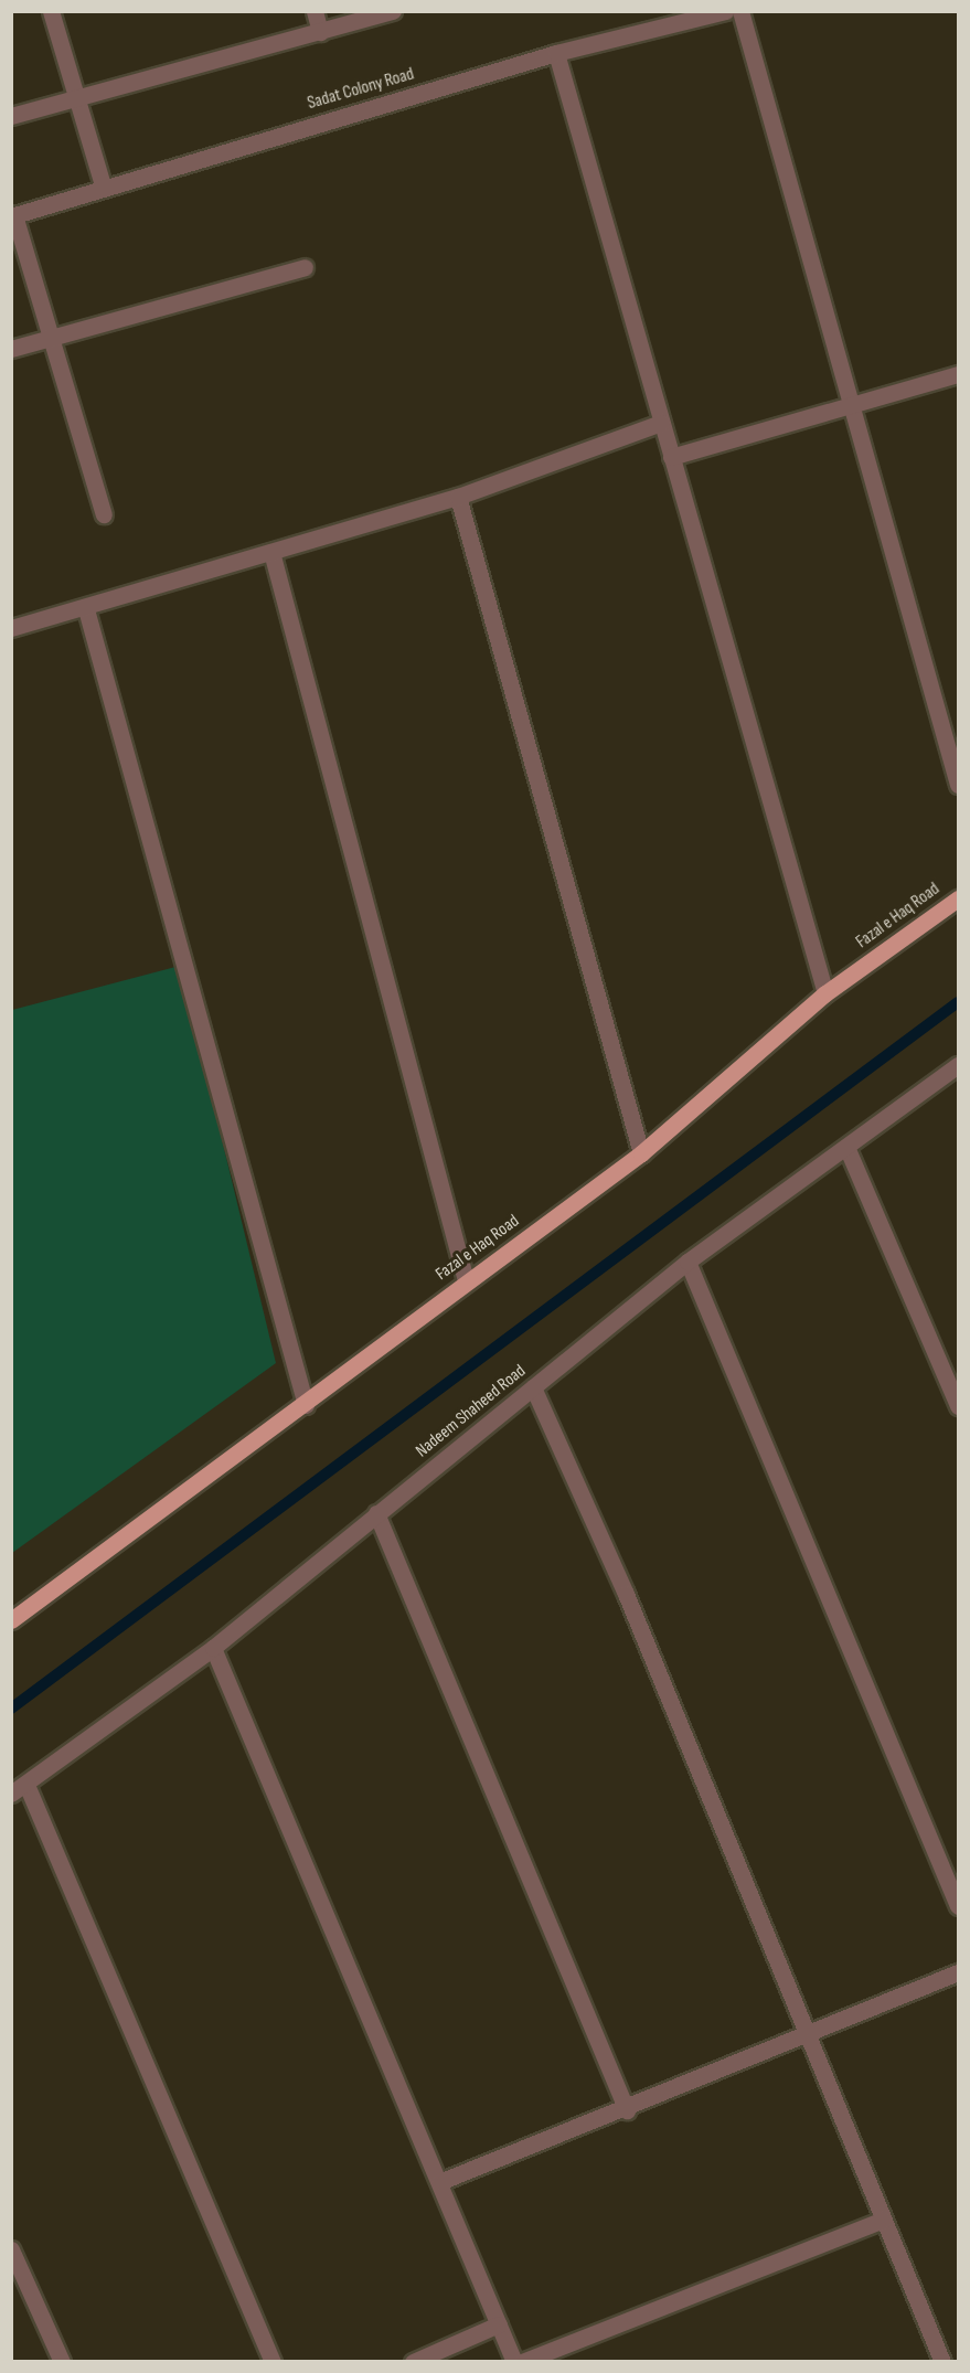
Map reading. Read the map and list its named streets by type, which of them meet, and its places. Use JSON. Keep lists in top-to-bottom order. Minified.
{"streets":{"main road":["Fazal e Haq Road"],"street":["Sadat Colony Road","Nadeem Shaheed Road"]}}
